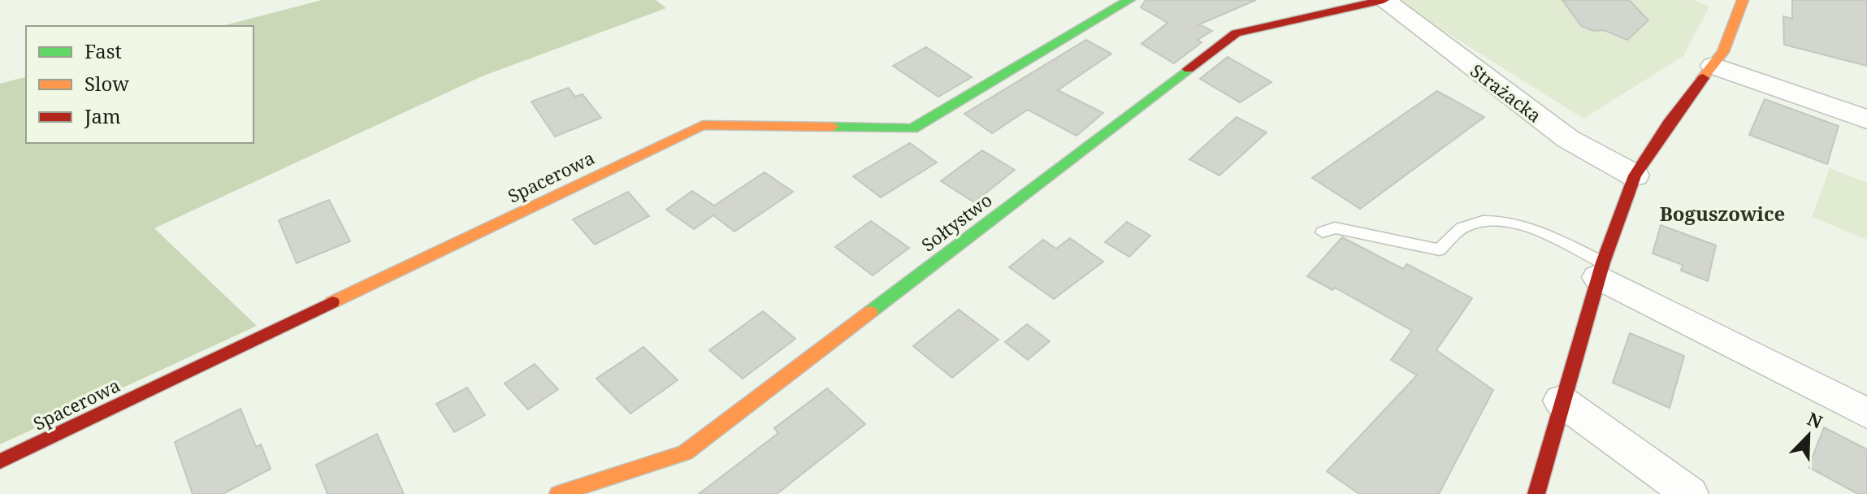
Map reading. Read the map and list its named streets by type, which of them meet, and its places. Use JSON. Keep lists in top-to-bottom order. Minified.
{"streets":{"street":["Strażacka","Spacerowa","Sołtystwo"]},"crossings":[["Strażacka","Sołtystwo"]],"districts":["Boguszowice"],"legend":["Fast","Slow","Jam"],"north":"top right"}
